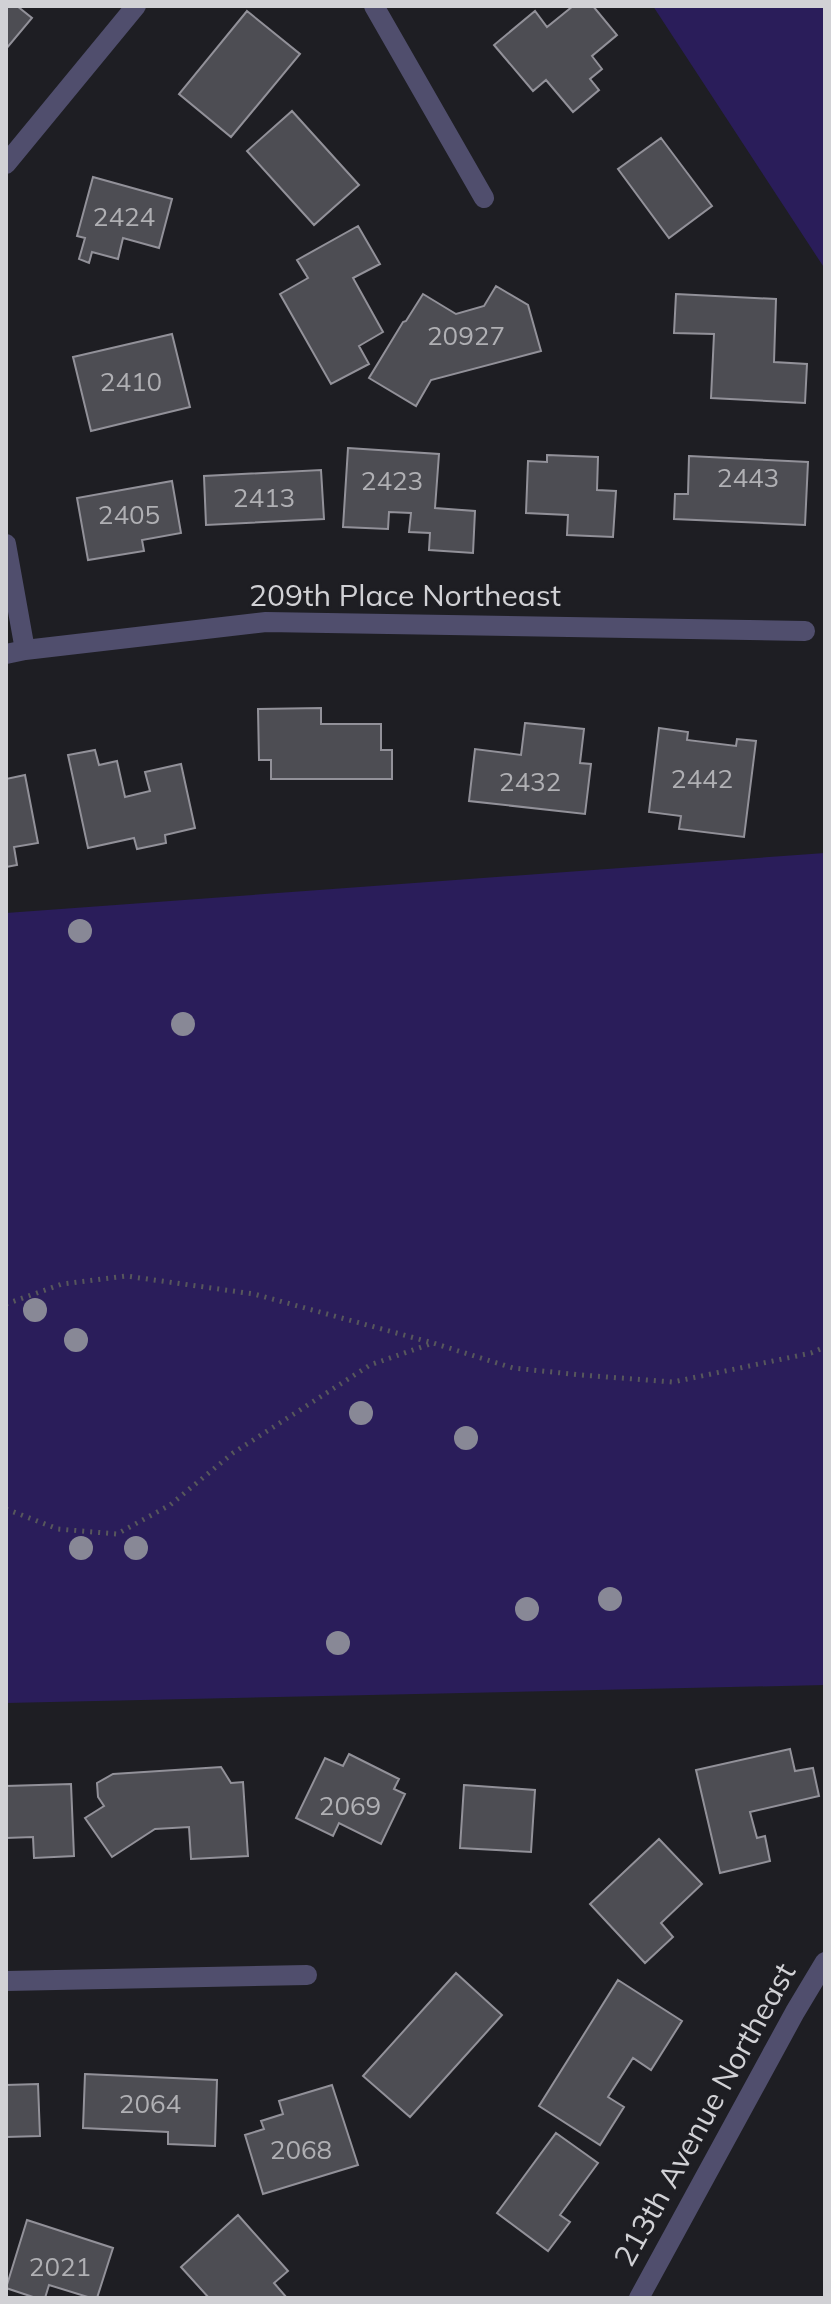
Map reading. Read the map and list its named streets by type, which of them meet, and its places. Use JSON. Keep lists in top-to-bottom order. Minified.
{"streets":{"street":["209th Place Northeast","213th Avenue Northeast"]},"house_numbers":["2424","20927","2410","2443","2423","2413","2405","2442","2432","2069","2064","2068","2021"]}
